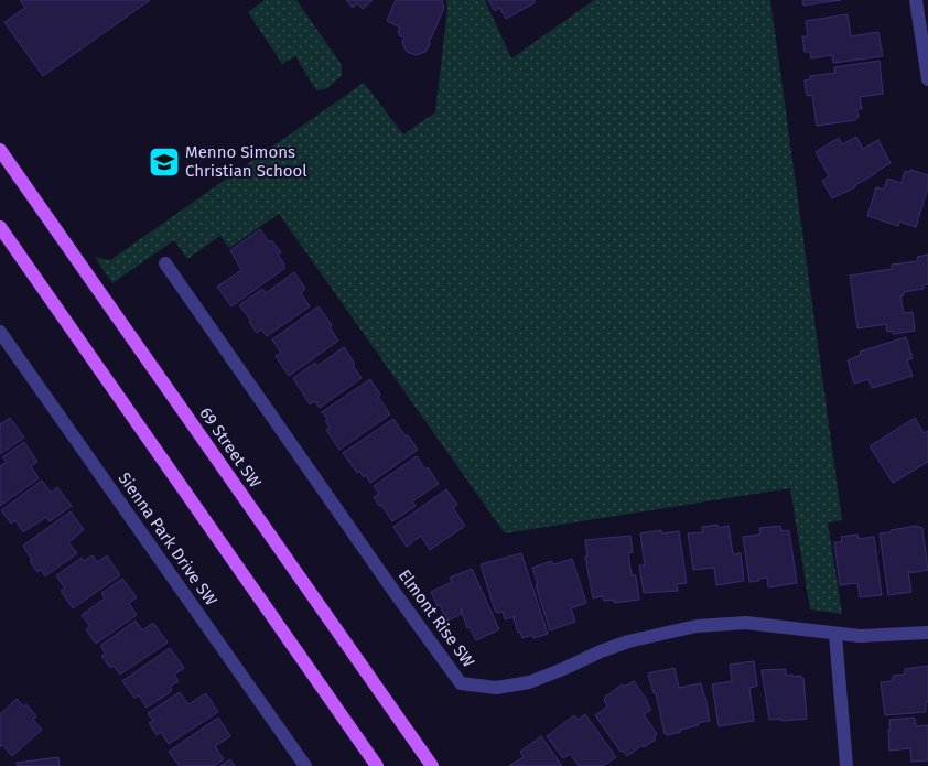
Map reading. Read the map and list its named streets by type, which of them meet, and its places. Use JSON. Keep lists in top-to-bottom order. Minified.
{"streets":{"main road":["69 Street SW"],"street":["Sienna Park Drive SW","Elmont Rise SW"]},"places":{"school or university":["Menno Simons Christian School"]}}
